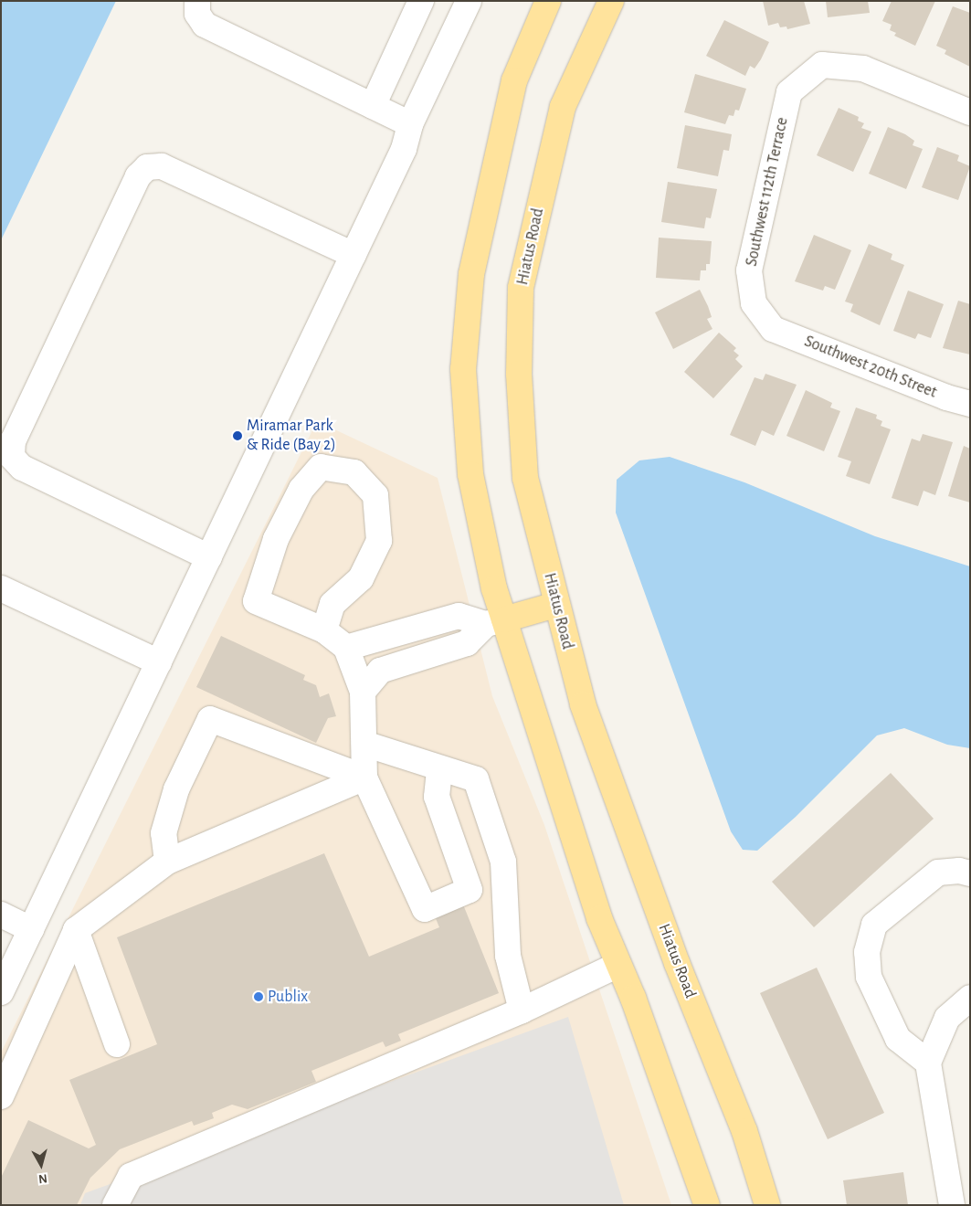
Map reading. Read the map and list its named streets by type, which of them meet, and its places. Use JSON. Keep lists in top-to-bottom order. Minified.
{"streets":{"main road":["Hiatus Road"],"street":["Southwest 112th Terrace","Southwest 20th Street"]},"crossings":[["Southwest 112th Terrace","Southwest 20th Street"]],"places":["Miramar Park & Ride (Bay 2)","Publix"],"north":"bottom"}
